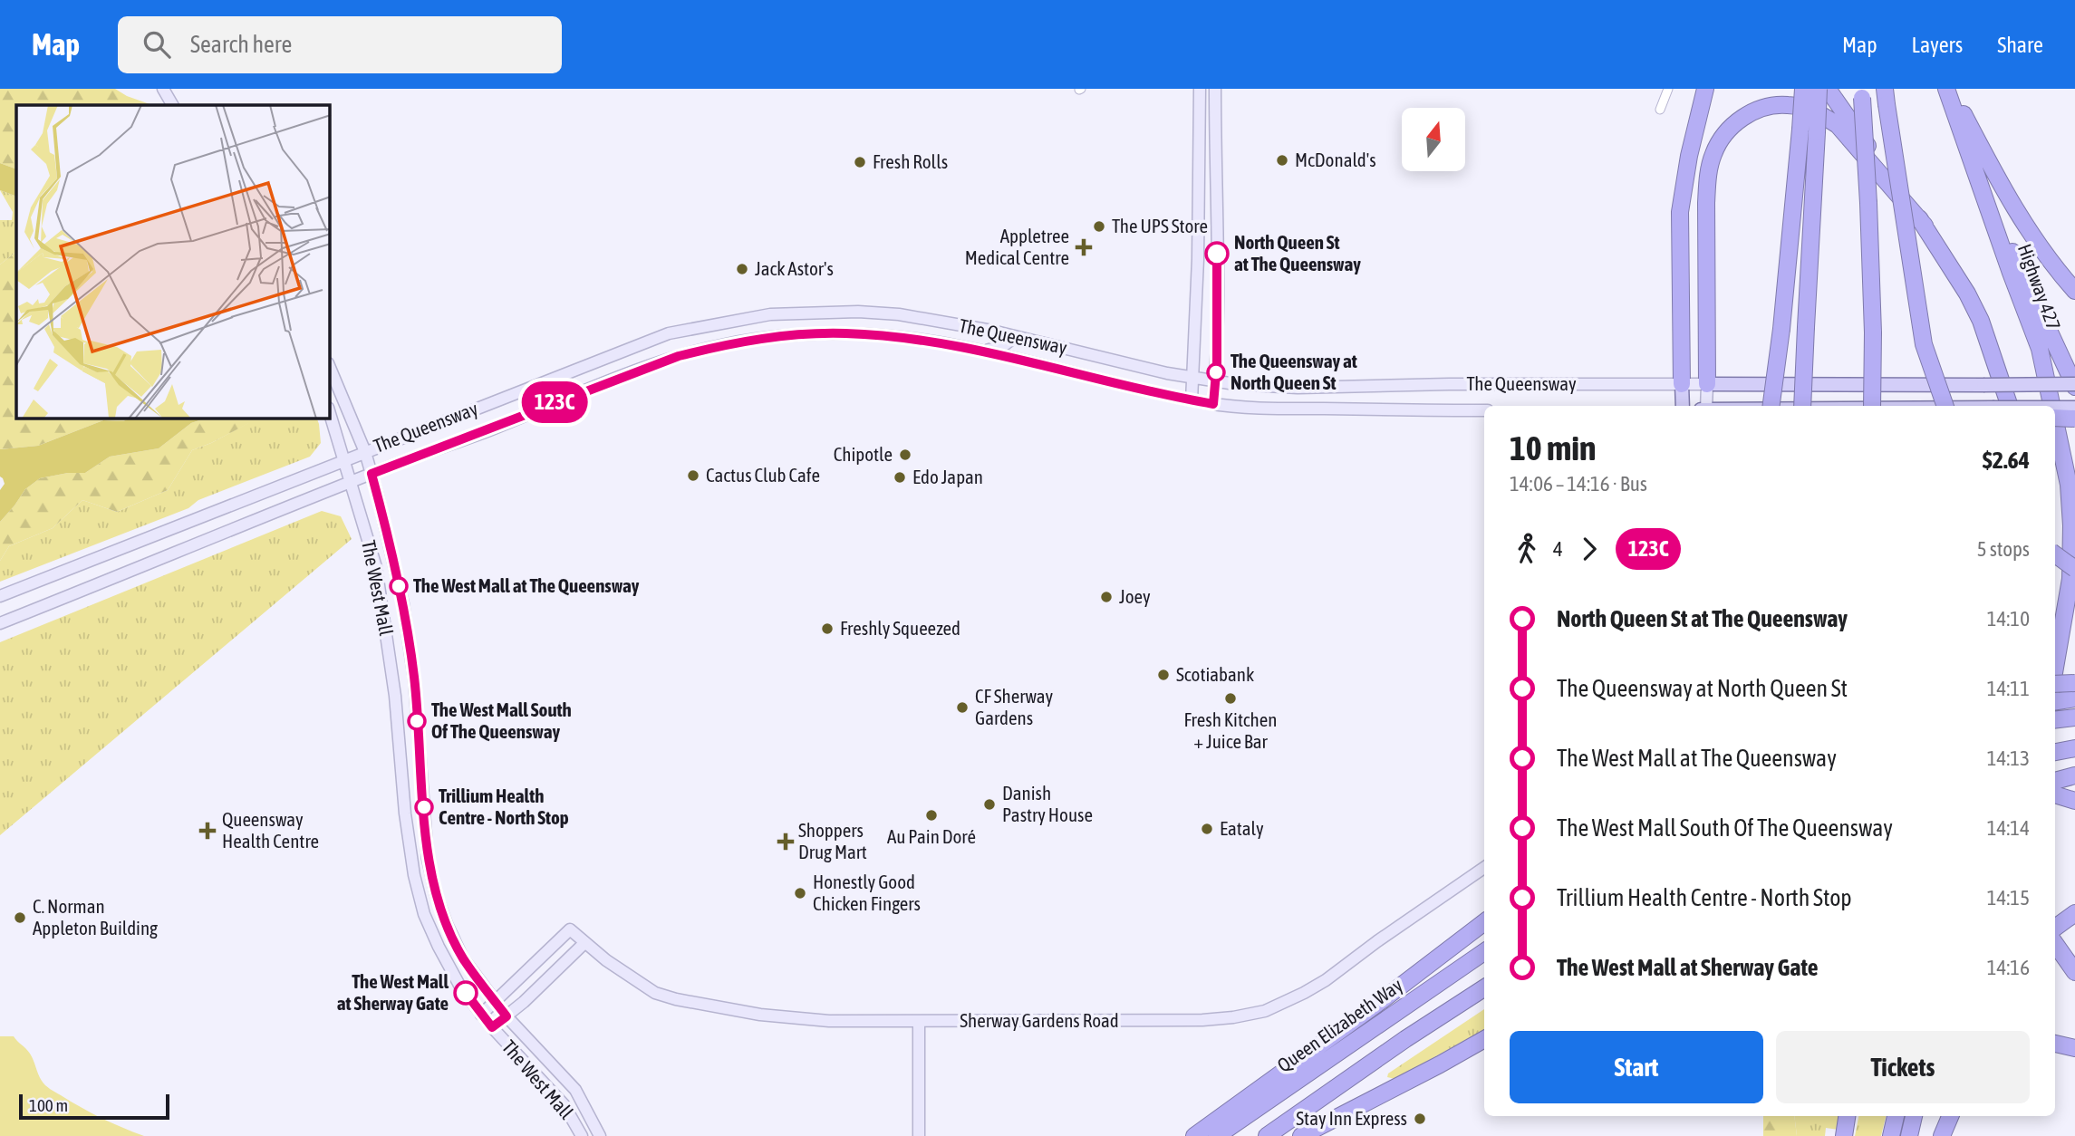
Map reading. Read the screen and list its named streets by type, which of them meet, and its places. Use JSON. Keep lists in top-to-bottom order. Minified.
{"streets":{"highway":["Highway 427","Queen Elizabeth Way"],"main road":["The Queensway","The West Mall","Sherway Gardens Road"]},"crossings":[["The Queensway","The West Mall"],["The West Mall","Sherway Gardens Road"]],"places":{"other":["McDonald's","Fresh Rolls","The UPS Store","North Queen St at The Queensway","Jack Astor's","The Queensway at North Queen St","Chipotle","Cactus Club Cafe","Edo Japan","The West Mall at The Queensway","Joey","Freshly Squeezed","Scotiabank","Fresh Kitchen + Juice Bar","CF Sherway Gardens","The West Mall South Of The Queensway","Danish Pastry House","Trillium Health Centre - North Stop","Au Pain Doré","Eataly","Honestly Good Chicken Fingers","C. Norman Appleton Building","The West Mall at Sherway Gate","Stay Inn Express"],"health":["Appletree Medical Centre","Queensway Health Centre","Shoppers Drug Mart"]},"lines":["bus line 123C"],"scale_bar":"100 m","north":"top","page":{"header":"Map","search":"Search here","nav":["Map","Layers","Share"],"on_map":"123C","heading":["10 min","14:06 – 14:16 · Bus","$2.64"],"legs":["4","123C","5 stops"],"list":[{"name":"North Queen St at The Queensway","value":"14:10"},{"name":"The Queensway at North Queen St","value":"14:11"},{"name":"The West Mall at The Queensway","value":"14:13"},{"name":"The West Mall South Of The Queensway","value":"14:14"},{"name":"Trillium Health Centre - North Stop","value":"14:15"},{"name":"The West Mall at Sherway Gate","value":"14:16"}],"buttons":["Start","Tickets"],"scale":"100 m"}}
